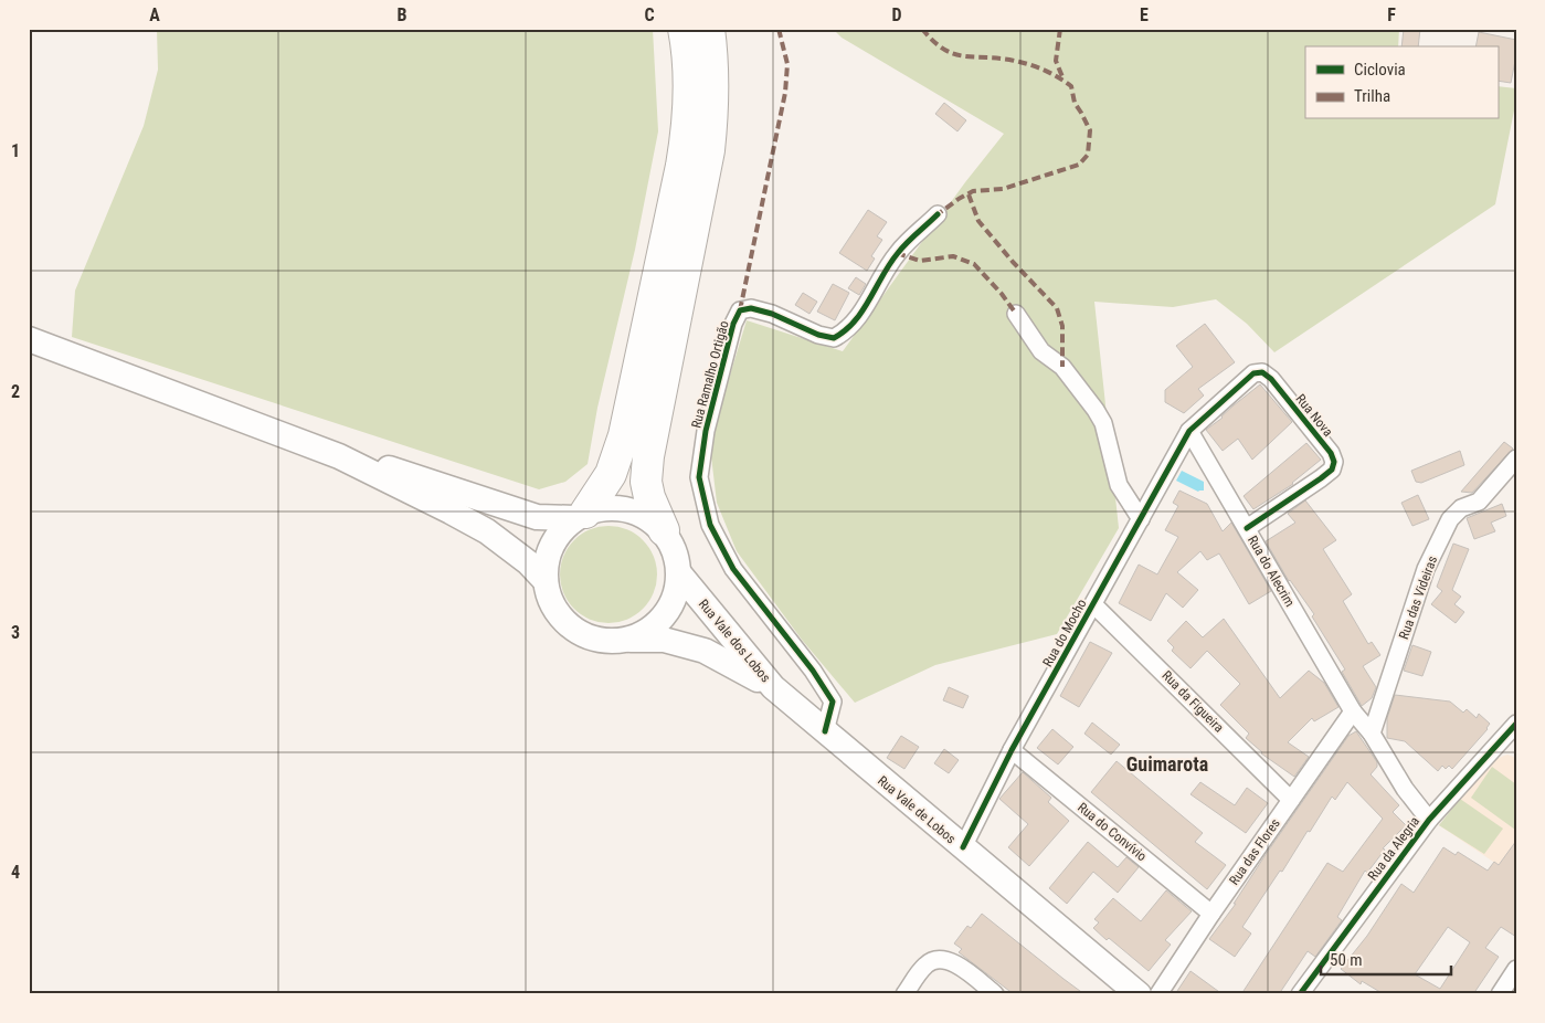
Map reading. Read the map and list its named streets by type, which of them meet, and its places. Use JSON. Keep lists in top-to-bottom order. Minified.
{"streets":{"main road":["Rua Vale dos Lobos","Rua Vale de Lobos"],"street":["Rua Ramalho Ortigão","Rua Nova","Rua do Alecrim","Rua das Videiras","Rua do Mocho","Rua da Figueira","Rua do Convívio","Rua da Alegria","Rua das Flores"]},"crossings":[["Rua Ramalho Ortigão","Rua Vale de Lobos"],["Rua Nova","Rua do Alecrim"],["Rua Nova","Rua do Mocho"],["Rua do Alecrim","Rua das Videiras"],["Rua do Alecrim","Rua do Mocho"],["Rua do Alecrim","Rua da Alegria"],["Rua do Alecrim","Rua das Flores"],["Rua do Mocho","Rua da Figueira"],["Rua do Mocho","Rua Vale de Lobos"],["Rua do Mocho","Rua do Convívio"],["Rua Vale dos Lobos","Rua Vale de Lobos"],["Rua da Figueira","Rua das Flores"],["Rua do Convívio","Rua das Flores"]],"districts":["Guimarota"],"legend":["Ciclovia","Trilha"],"scale_bar":"50 m","grid":{"columns":["A","B","C","D","E","F"],"rows":["1","2","3","4"]}}
